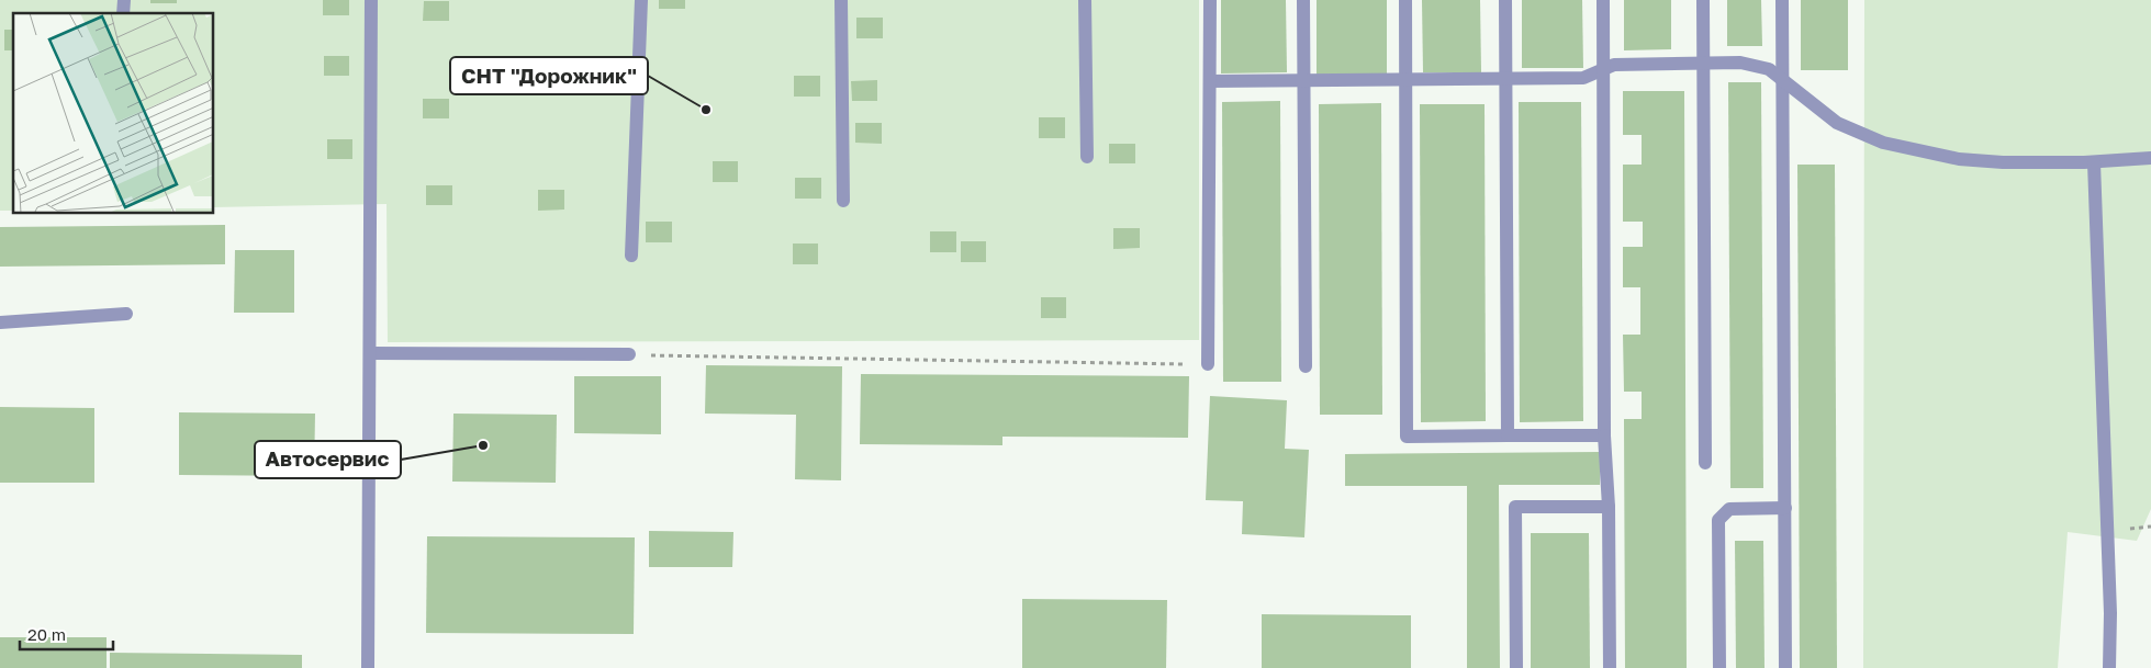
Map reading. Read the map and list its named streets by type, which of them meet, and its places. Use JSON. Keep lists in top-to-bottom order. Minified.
{"places":["СНТ \"Дорожник\"","Автосервис"],"scale_bar":"20 m"}
